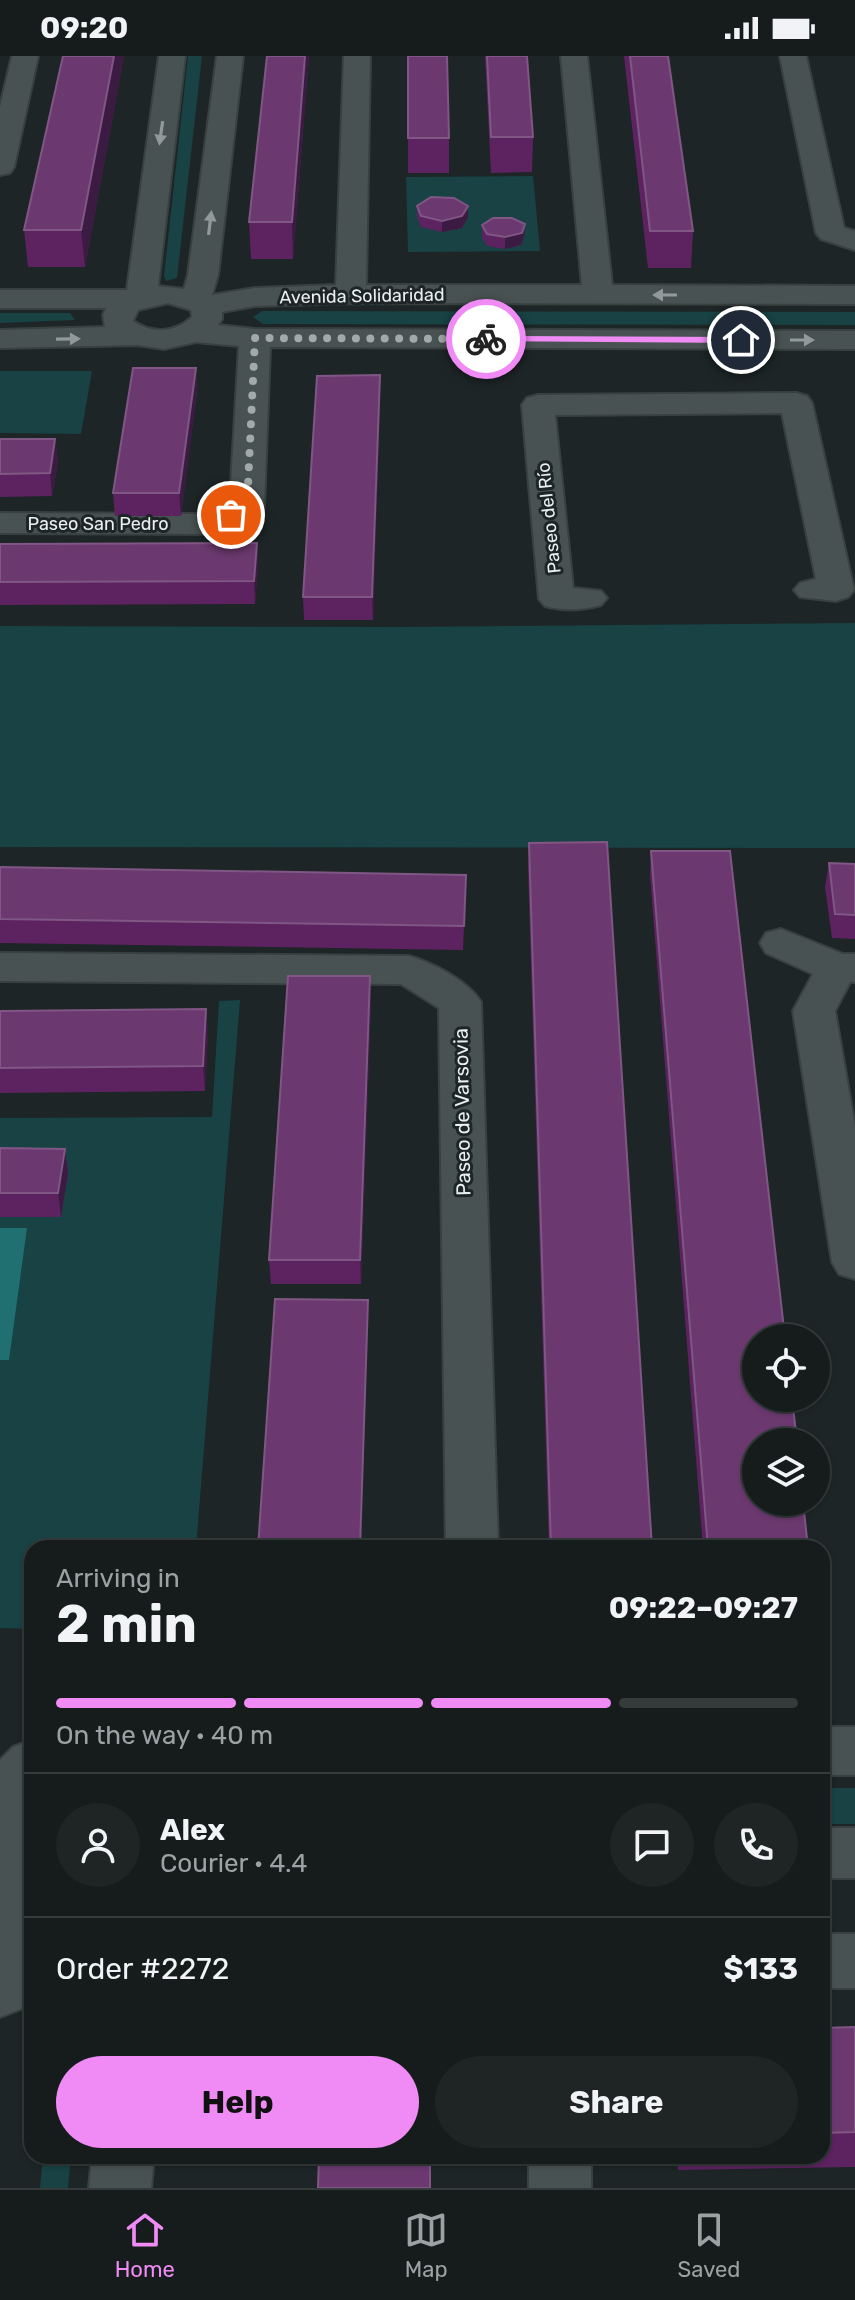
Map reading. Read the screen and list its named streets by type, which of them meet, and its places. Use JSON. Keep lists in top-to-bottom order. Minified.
{"streets":{"street":["Avenida Solidaridad","Paseo del Río","Paseo San Pedro","Paseo de Varsovia"]},"crossings":[["Avenida Solidaridad","Paseo San Pedro"]],"page":{"status":"09:20","heading":["2 min","Arriving in","09:22–09:27"],"panel":["Alex","Courier · 4.4","Order #2272","$133"],"bar":"On the way · 40 m","buttons":["Help","Share"],"tabs":["Home","Map","Saved"]}}
